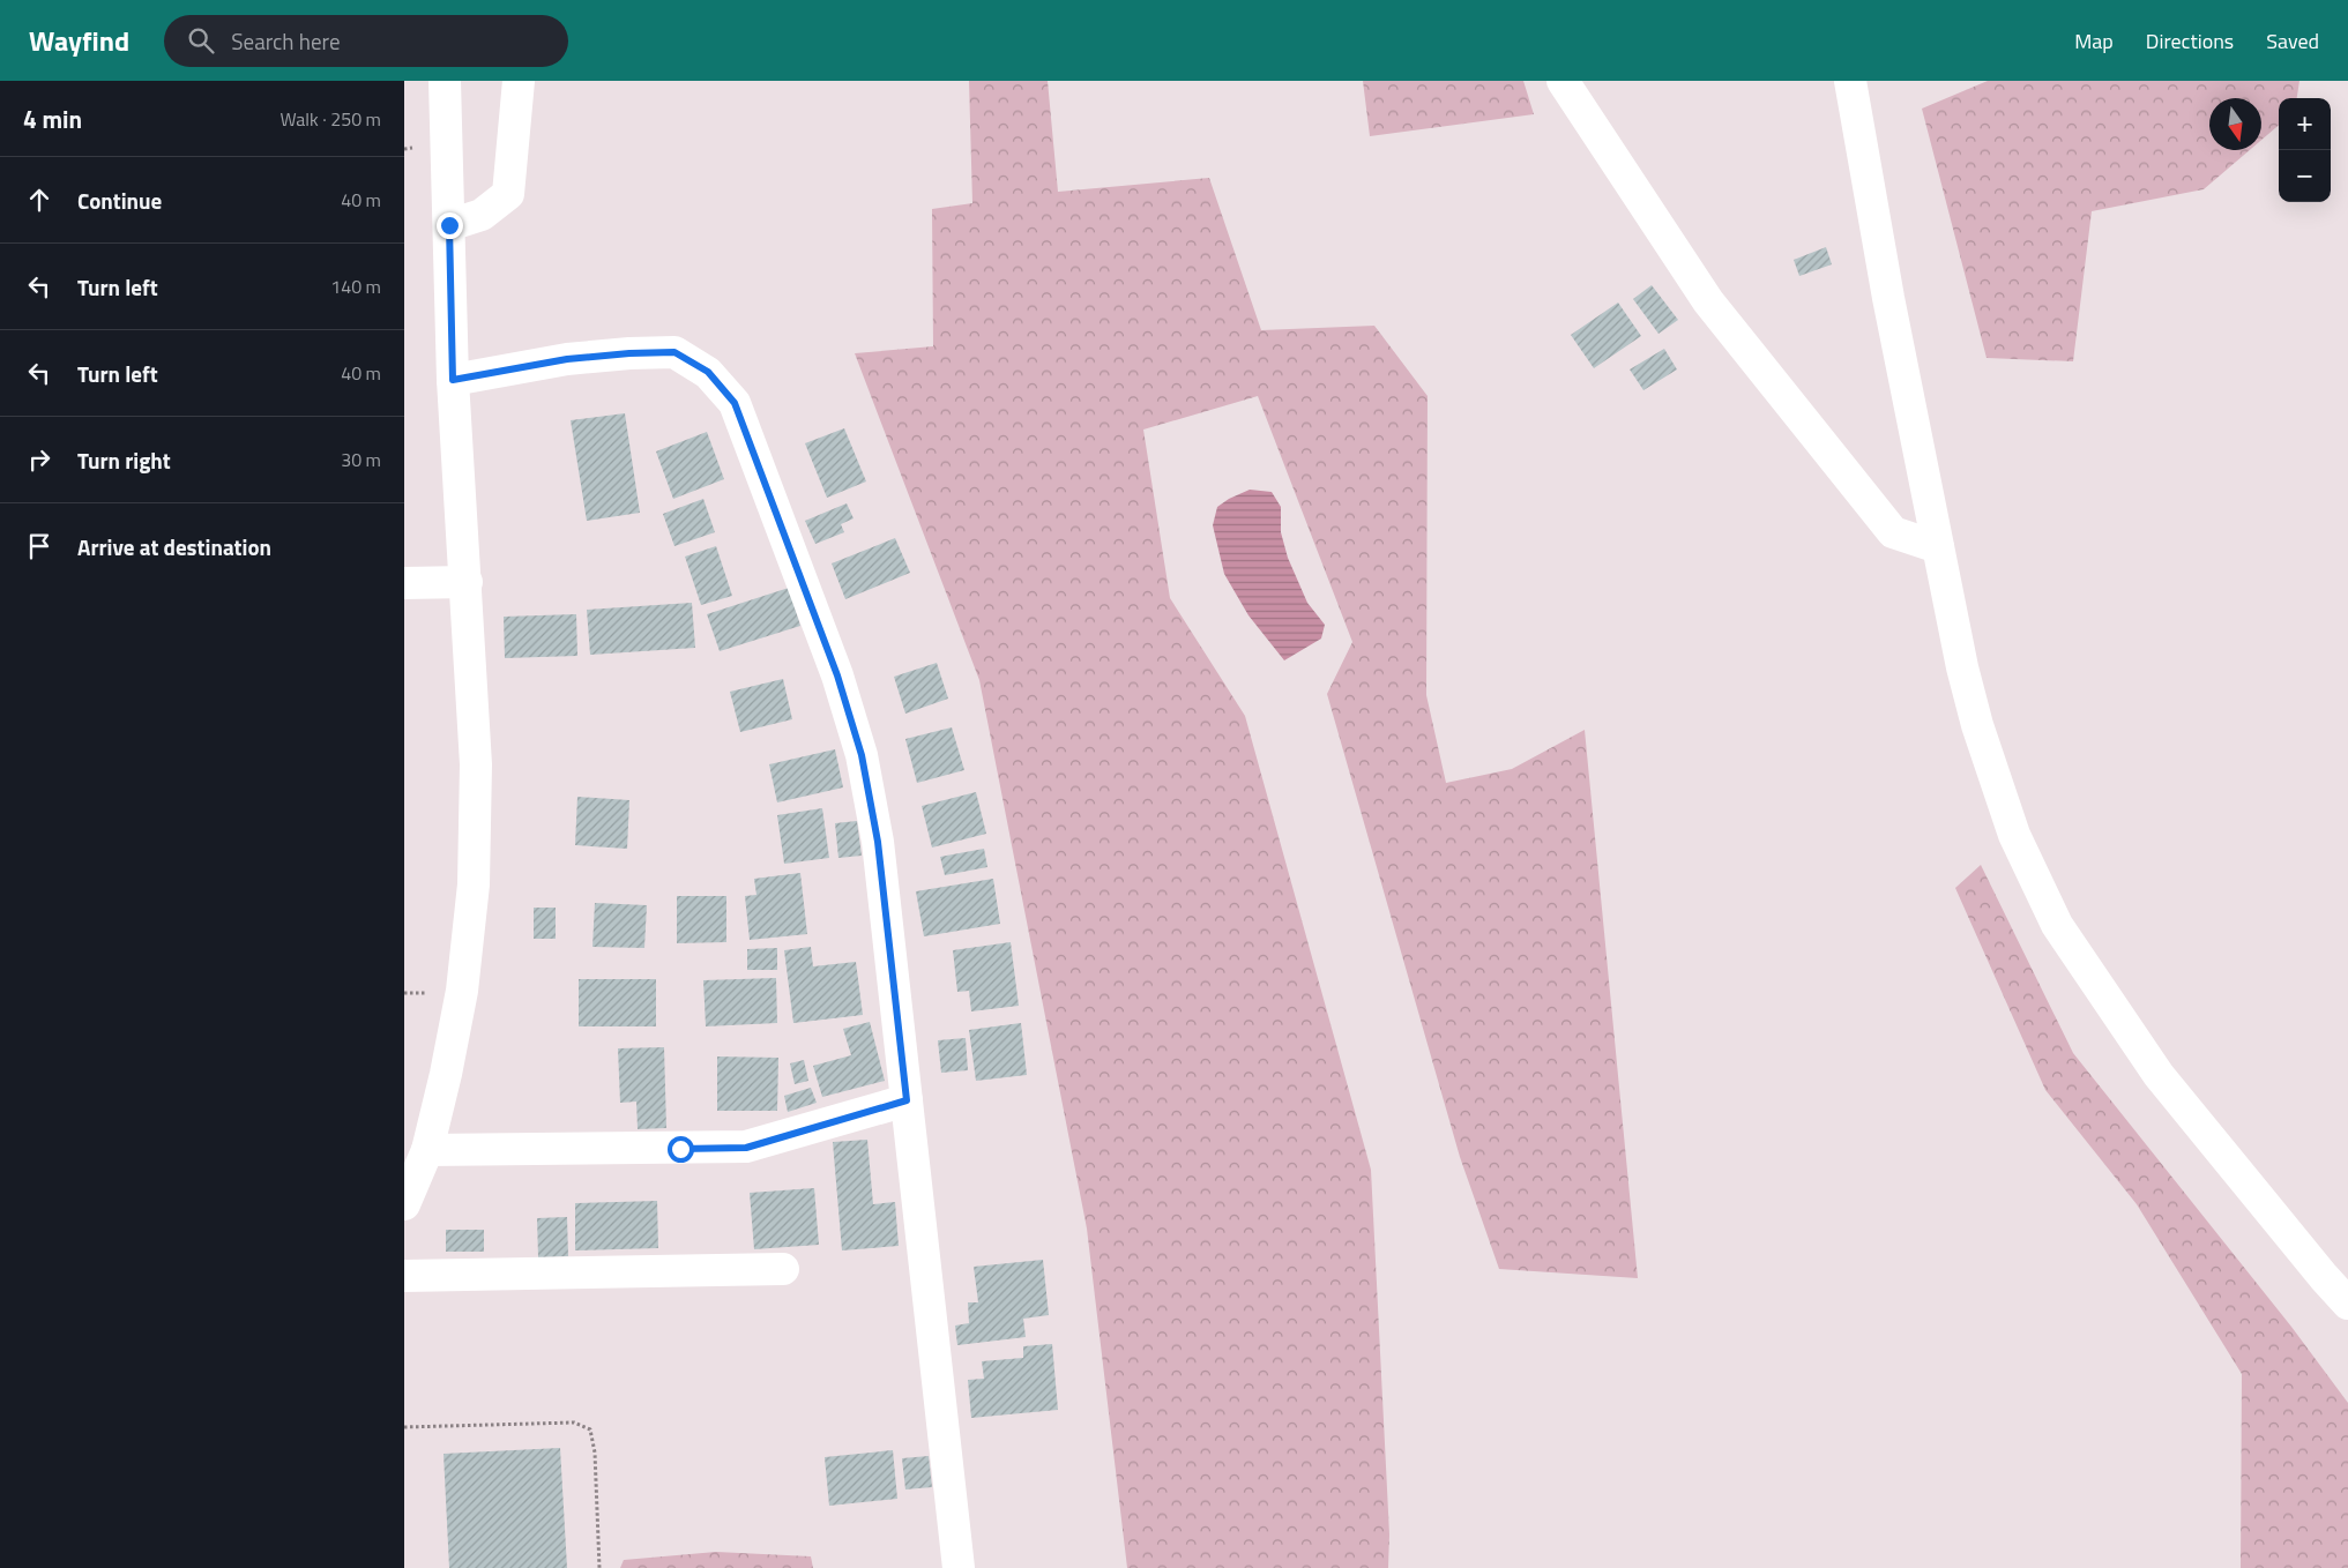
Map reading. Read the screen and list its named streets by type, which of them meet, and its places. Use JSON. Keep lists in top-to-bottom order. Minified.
{"north":"bottom","page":{"header":"Wayfind","search":"Search here","nav":["Map","Directions","Saved"],"heading":["4 min","Walk · 250 m"],"map_buttons":["+","−"],"list":[["Continue","40 m"],["Turn left","140 m"],["Turn left","40 m"],["Turn right","30 m"],"Arrive at destination"]}}
